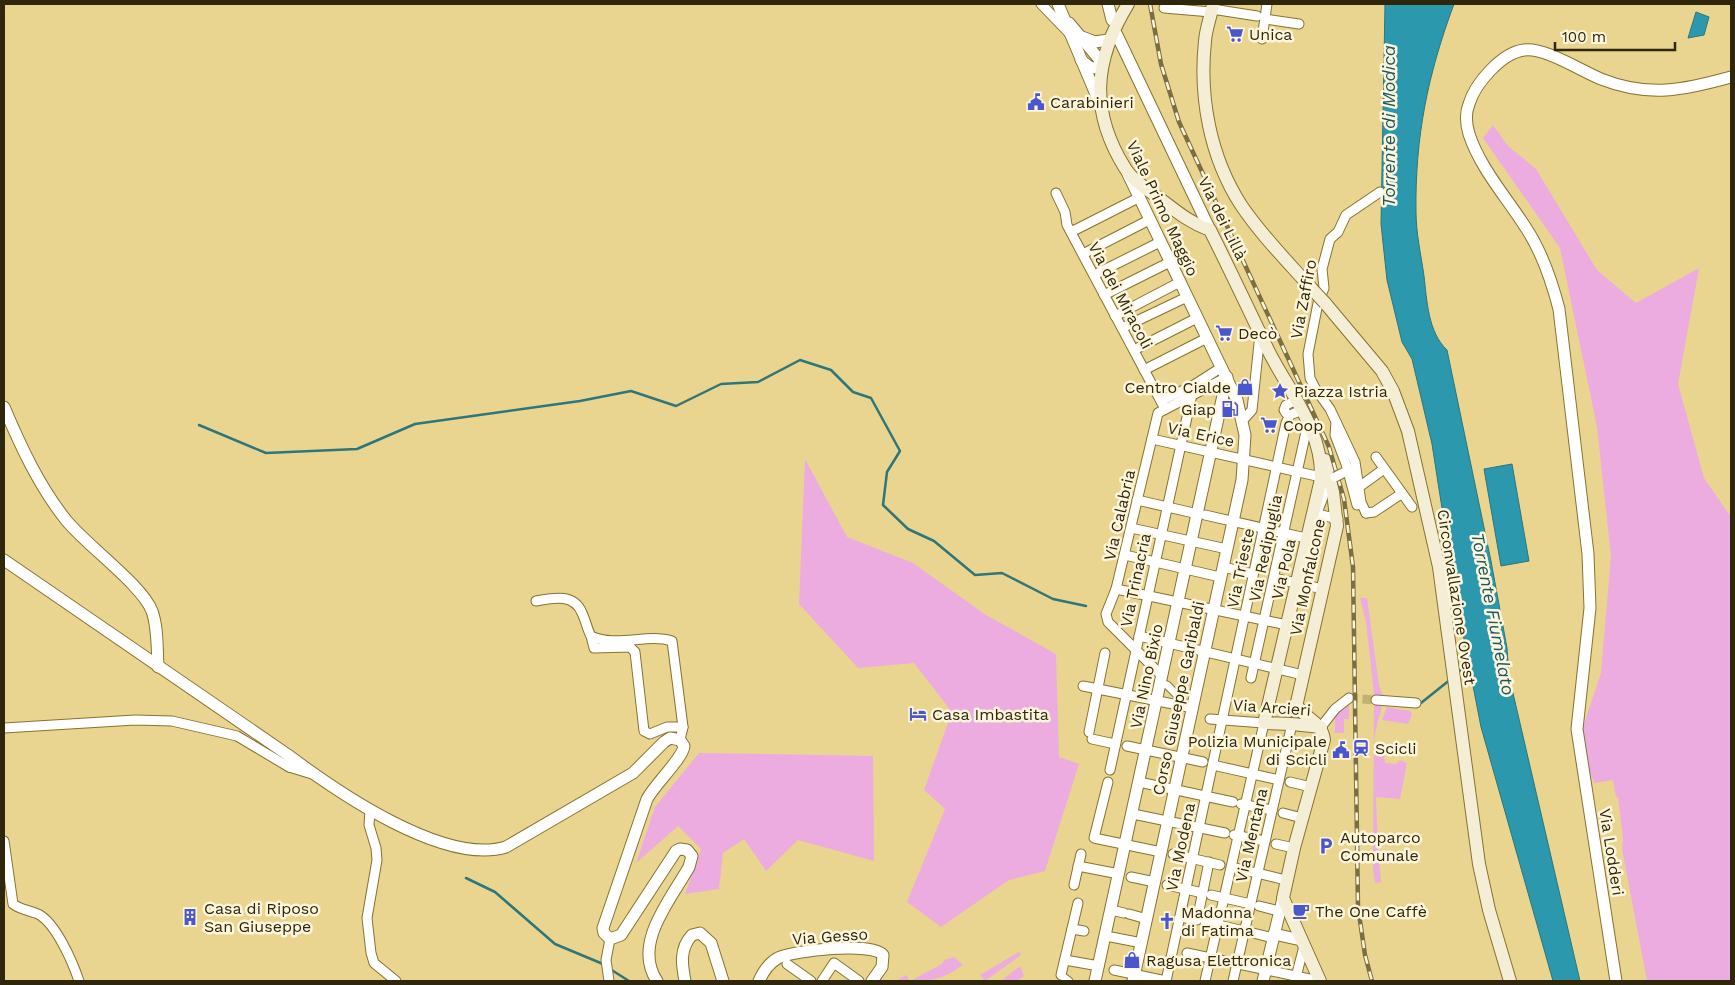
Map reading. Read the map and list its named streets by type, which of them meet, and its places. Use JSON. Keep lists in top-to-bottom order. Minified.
{"streets":{"main road":["Viale Primo Maggio","Via dei Lillà","Via Pola","Via Monfalcone","Circonvallazione Ovest","Via Arcieri"],"street":["Via dei Miracoli","Via Zaffiro","Via Erice","Via Calabria","Via Redipuglia","Via Trieste","Via Trinacria","Via Nino Bixio","Corso Giuseppe Garibaldi","Via Mentana","Via Modena","Via Lodderi","Via Gesso"]},"crossings":[["Viale Primo Maggio","Via dei Lillà"],["Viale Primo Maggio","Via Nino Bixio"],["Viale Primo Maggio","Corso Giuseppe Garibaldi"],["Via dei Lillà","Via Trieste"],["Via dei Lillà","Via Pola"],["Via dei Miracoli","Via Calabria"],["Via Erice","Via Calabria"],["Via Erice","Via Redipuglia"],["Via Erice","Via Trieste"],["Via Erice","Via Pola"],["Via Erice","Via Monfalcone"],["Via Erice","Via Trinacria"],["Via Erice","Via Nino Bixio"],["Via Erice","Corso Giuseppe Garibaldi"],["Via Calabria","Via Trinacria"],["Via Redipuglia","Via Pola"],["Via Trieste","Via Pola"],["Via Trieste","Via Arcieri"],["Via Trieste","Via Modena"],["Via Pola","Via Monfalcone"],["Via Pola","Via Arcieri"],["Via Monfalcone","Via Arcieri"],["Via Monfalcone","Via Mentana"],["Via Arcieri","Via Mentana"],["Via Arcieri","Via Modena"]],"water":["Torrente di Modica","Torrente Fiumelato"],"places":{"supermarket":["Unica","Decò","Coop"],"public building":["Carabinieri","Polizia Municipale di Scicli"],"shop":["Centro Cialde","Ragusa Elettronica"],"place":["Piazza Istria"],"fuel station":["Giap"],"hotel":["Casa Imbastita"],"station":["Scicli"],"parking":["Autoparco Comunale"],"cafe":["The One Caffè"],"building":["Casa di Riposo San Giuseppe"],"church":["Madonna di Fatima"]},"scale_bar":"100 m"}
